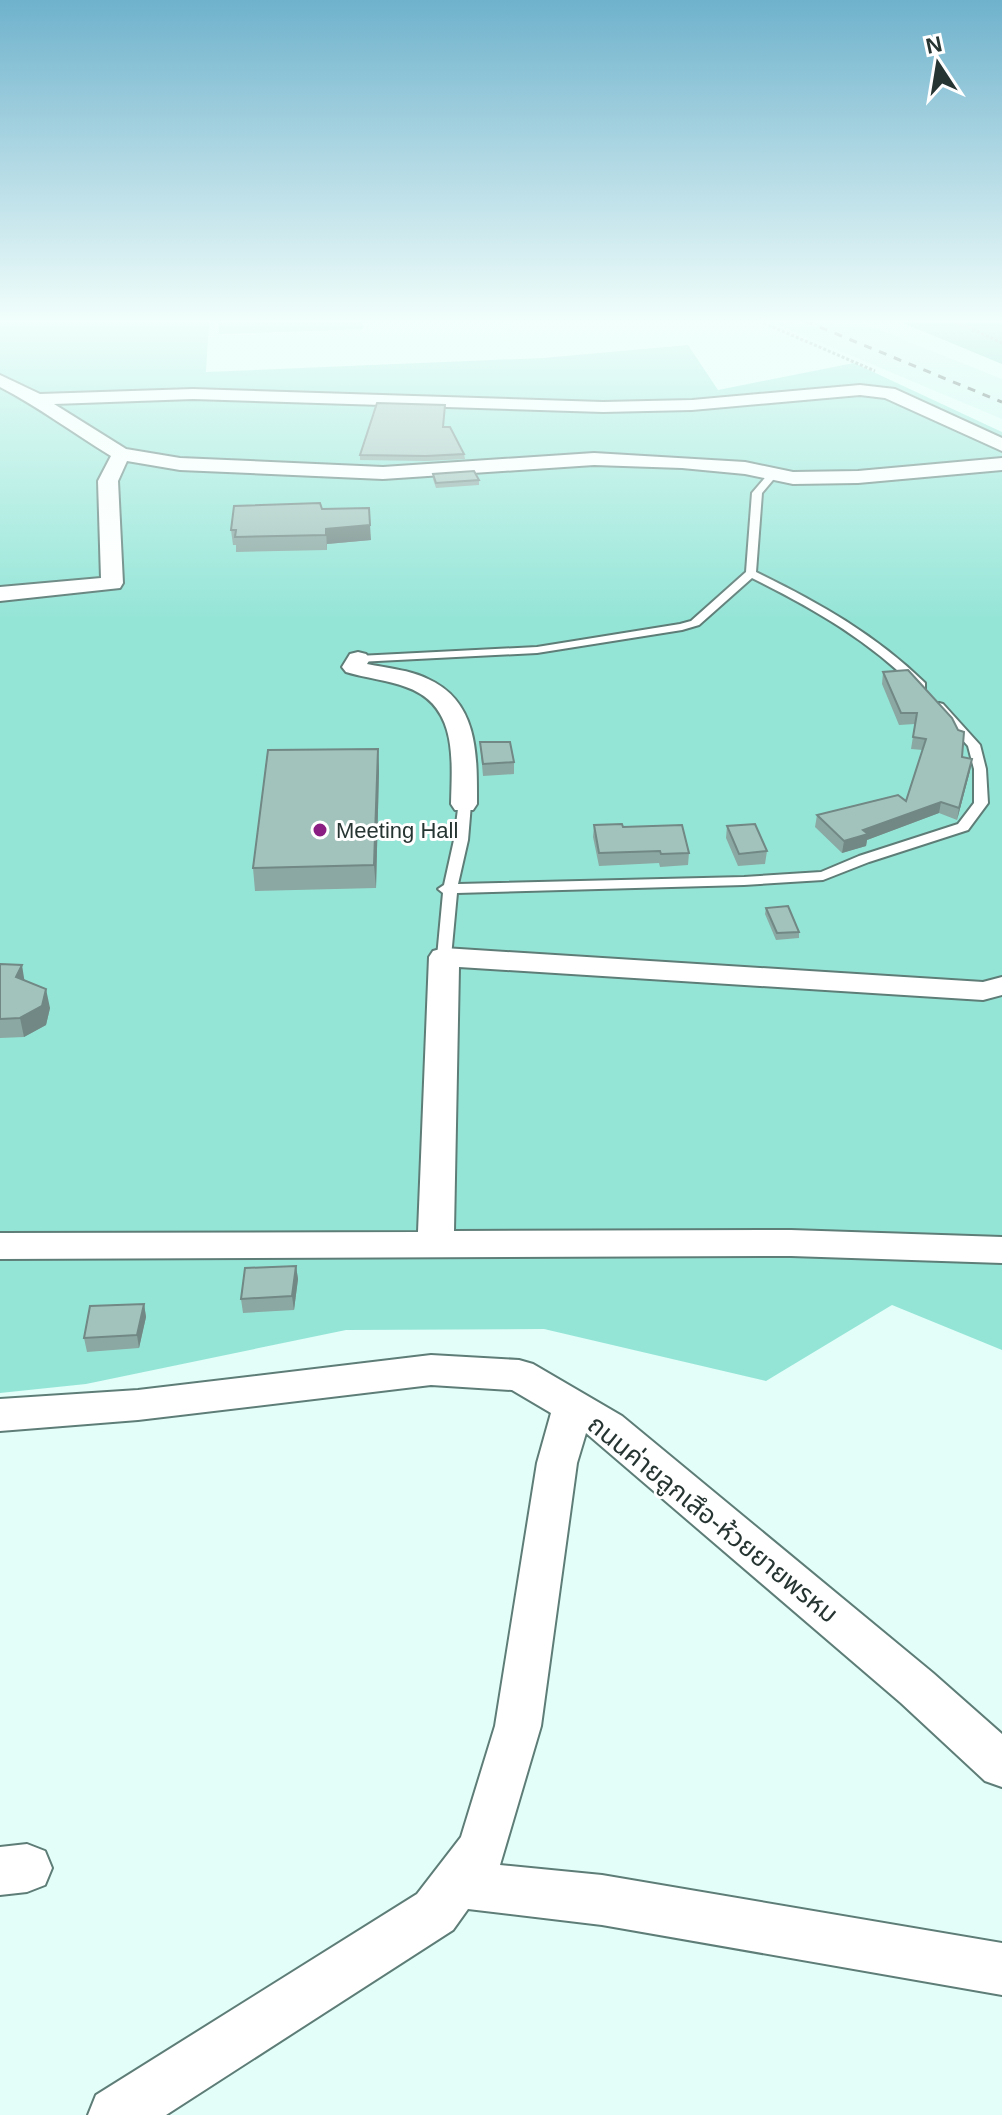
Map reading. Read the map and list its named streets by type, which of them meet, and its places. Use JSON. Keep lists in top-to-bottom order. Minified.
{"streets":{"street":["ถนนค่ายลูกเสึอ-ห้วยยายพรหม"]},"places":["Meeting Hall"],"north":"top"}
